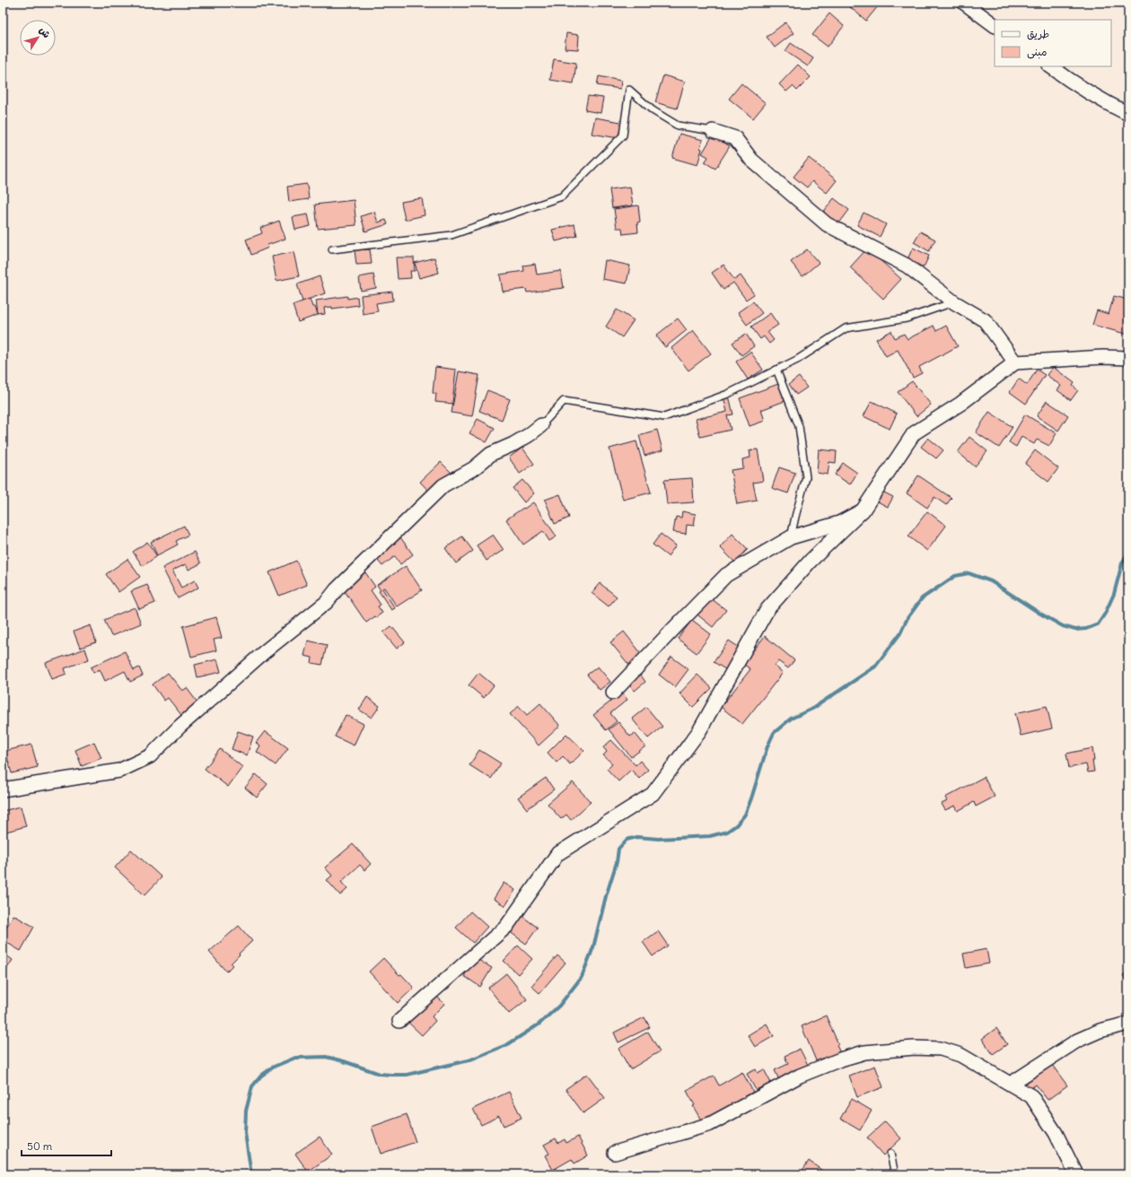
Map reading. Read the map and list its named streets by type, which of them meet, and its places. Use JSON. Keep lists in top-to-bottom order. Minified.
{"legend":["طريق","مبنى"],"scale_bar":"50 m","north":"top right"}
